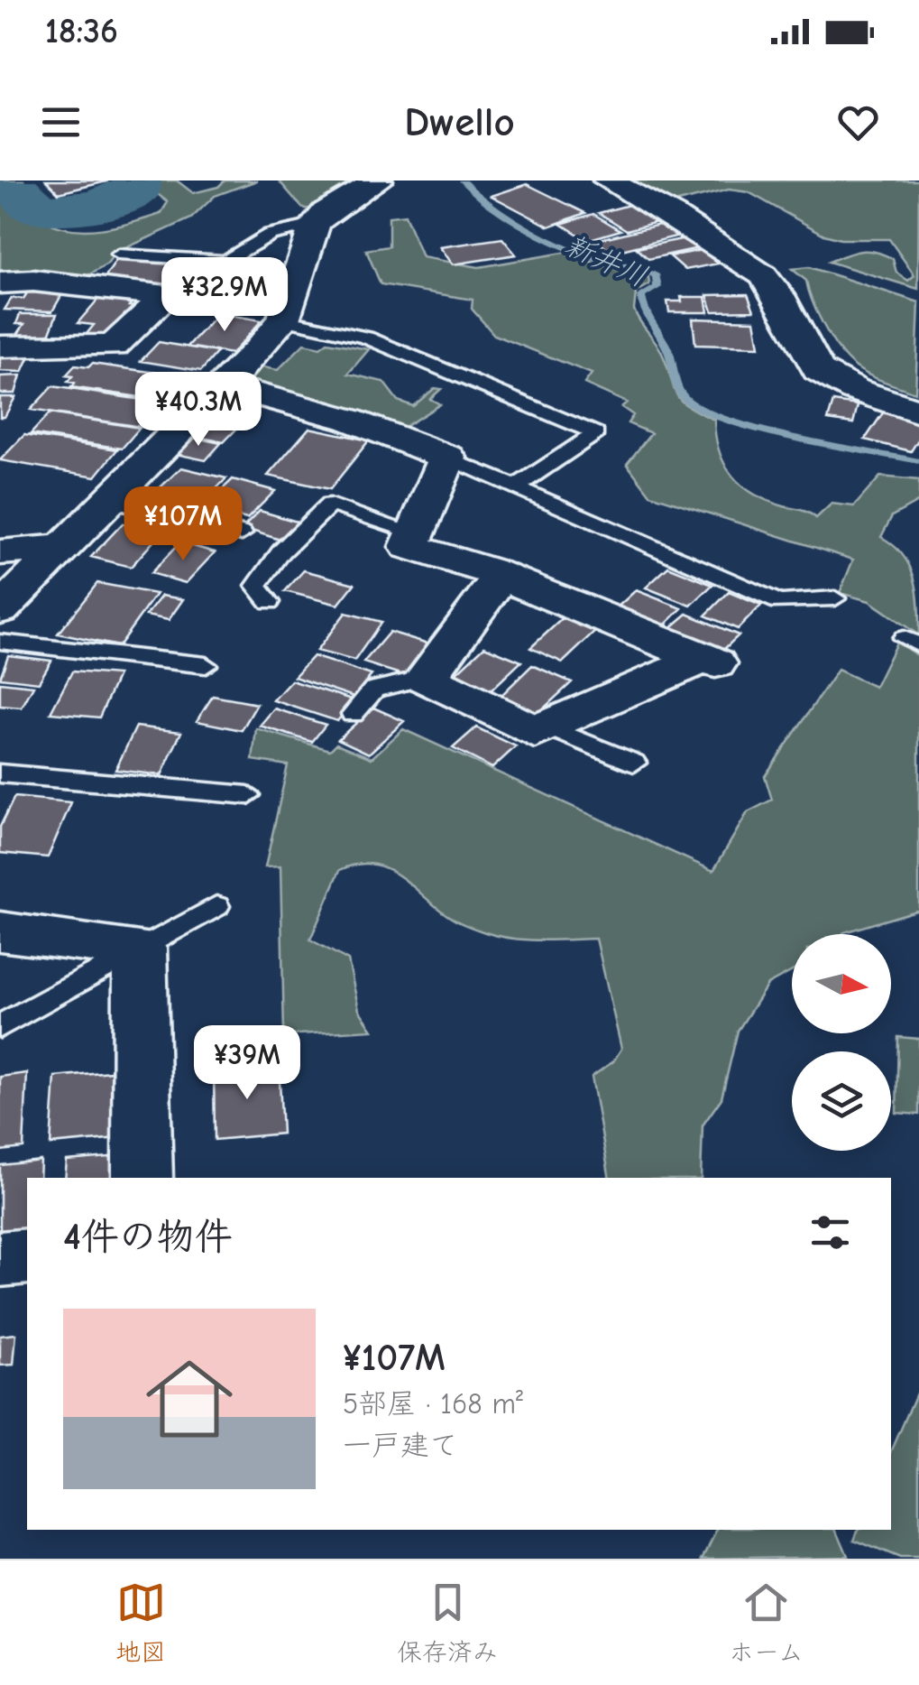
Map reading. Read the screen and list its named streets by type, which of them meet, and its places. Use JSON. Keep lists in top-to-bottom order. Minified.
{"water":["新井川"],"north":"right","page":{"status":"18:36","header":"Dwello","price":["¥32.9M","¥40.3M","¥107M","¥39M"],"heading":"4件の物件","list":[{"name":"¥107M","note":"5部屋 · 168 m² · 一戸建て"}],"tabs":["地図","保存済み","ホーム"]}}
